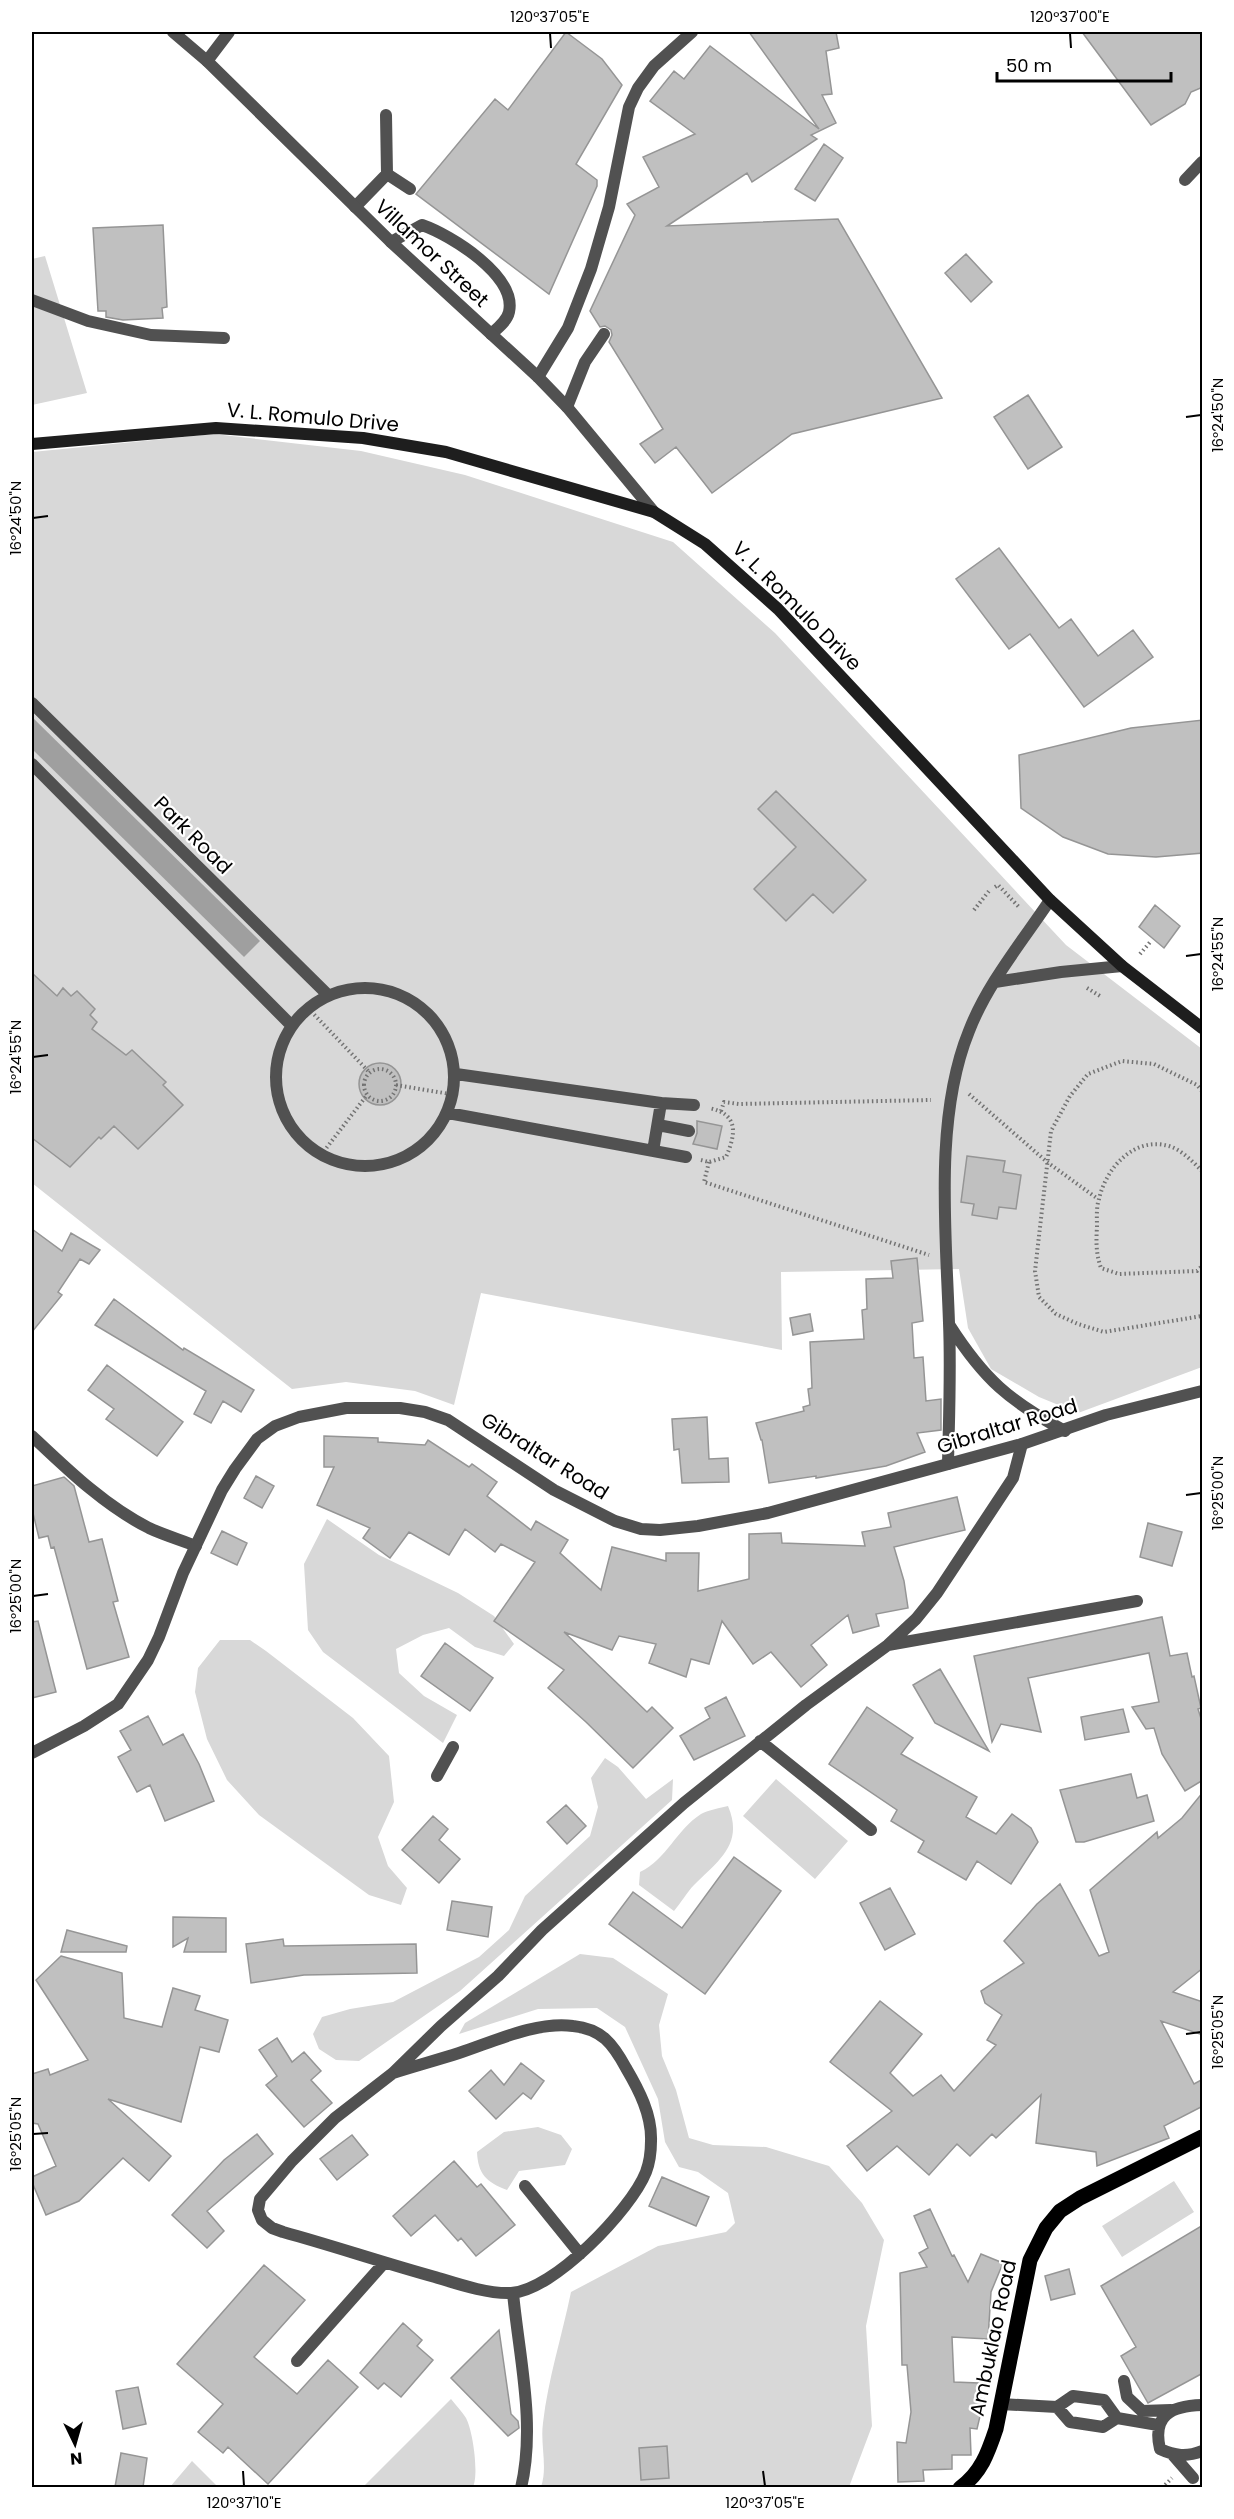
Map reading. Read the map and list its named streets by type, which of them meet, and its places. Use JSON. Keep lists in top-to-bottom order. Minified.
{"streets":{"main road":["V. L. Romulo Drive","Ambuklao Road"],"street":["Villamor Street","Park Road","Gibraltar Road"]},"crossings":[["Villamor Street","V. L. Romulo Drive"]],"scale_bar":"50 m","north":"bottom","coordinates":["120°37'05\"E","120°37'00\"E","16°24'50\"N","16°24'55\"N","16°25'00\"N","16°25'05\"N","120°37'10\"E"]}
